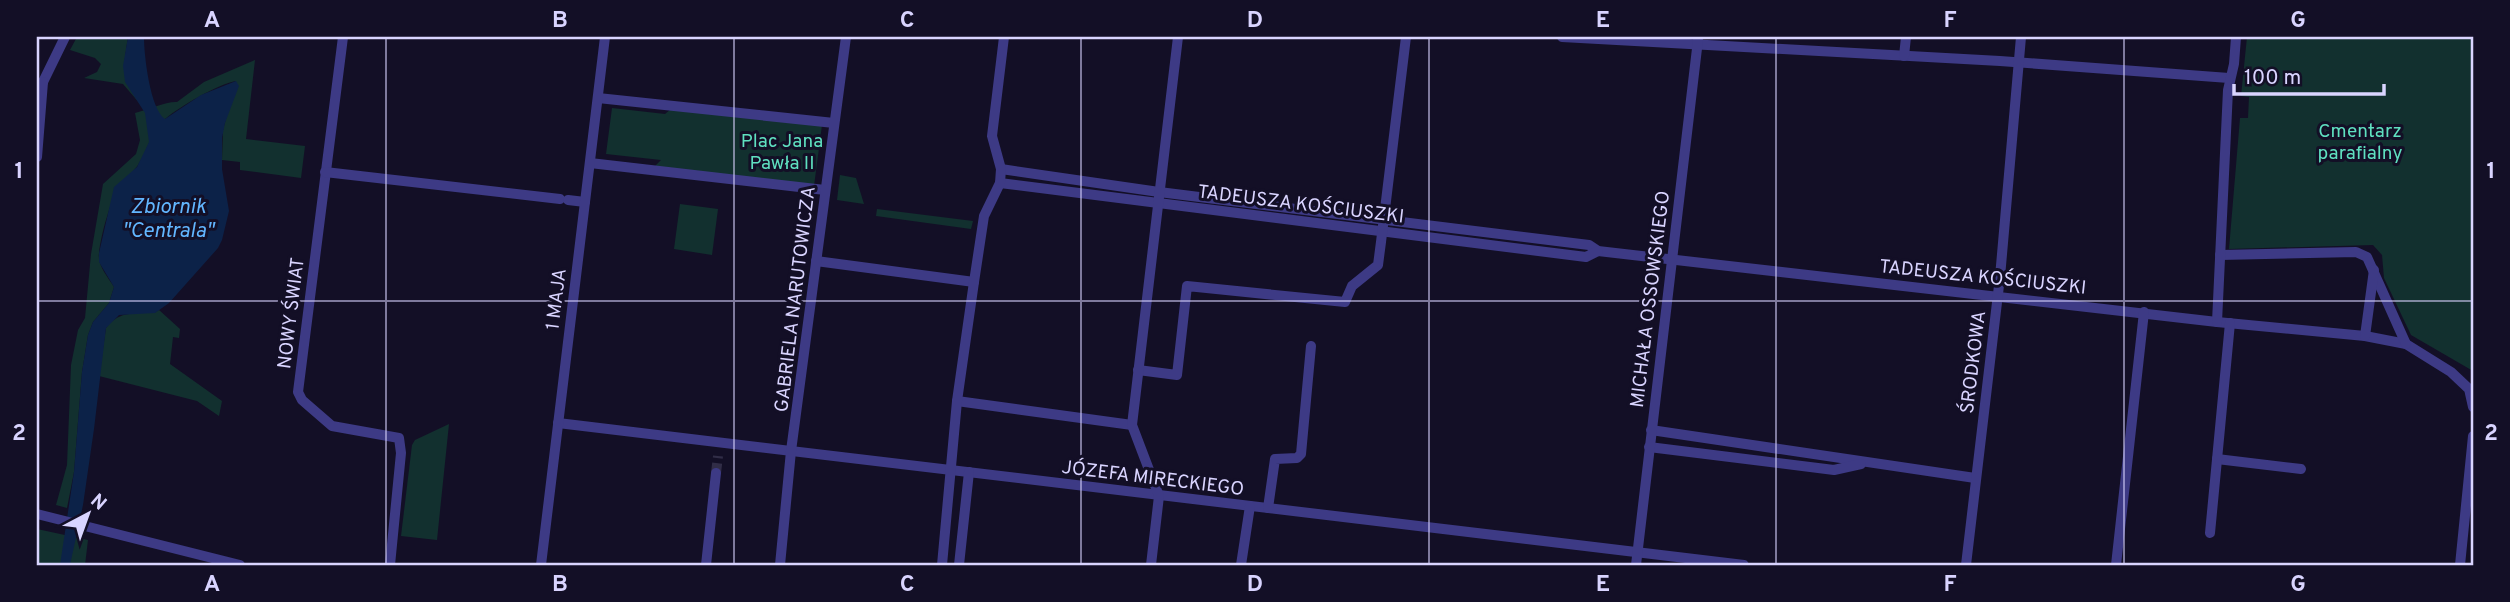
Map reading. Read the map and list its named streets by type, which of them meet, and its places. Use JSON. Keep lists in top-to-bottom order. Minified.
{"streets":{"street":["TADEUSZA KOŚCIUSZKI","1 MAJA","GABRIELA NARUTOWICZA","MICHAŁA OSSOWSKIEGO","NOWY ŚWIAT","ŚRODKOWA","JÓZEFA MIRECKIEGO"]},"crossings":[["TADEUSZA KOŚCIUSZKI","MICHAŁA OSSOWSKIEGO"],["TADEUSZA KOŚCIUSZKI","ŚRODKOWA"],["1 MAJA","JÓZEFA MIRECKIEGO"],["GABRIELA NARUTOWICZA","JÓZEFA MIRECKIEGO"],["MICHAŁA OSSOWSKIEGO","JÓZEFA MIRECKIEGO"]],"water":["Zbiornik \"Centrala\""],"parks":["Cmentarz parafialny","Plac Jana Pawła II"],"scale_bar":"100 m","north":"top right","grid":{"columns":["A","B","C","D","E","F","G"],"rows":["1","2"]}}
